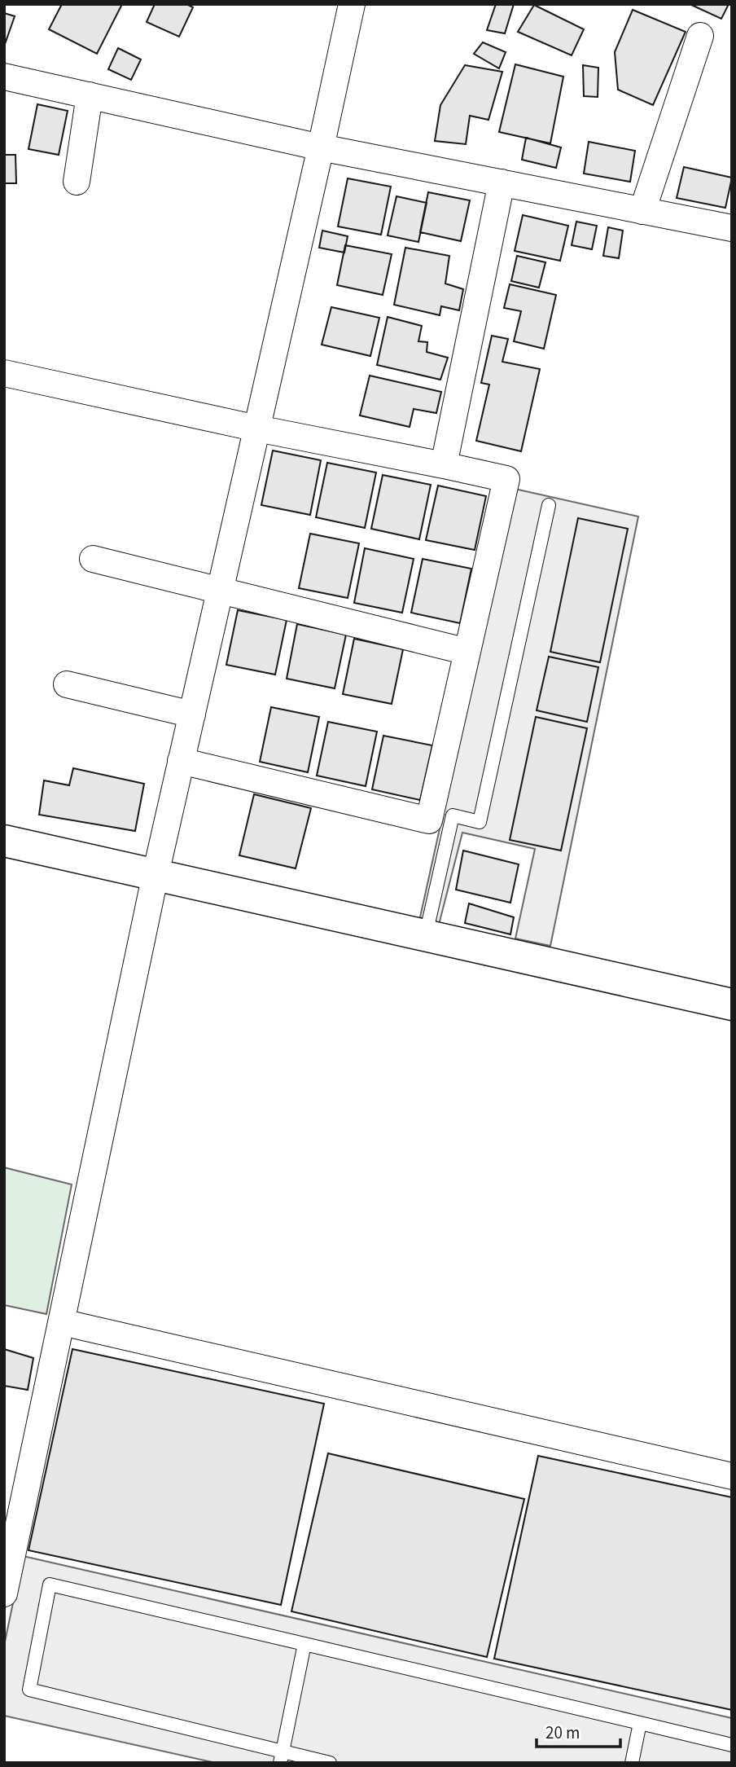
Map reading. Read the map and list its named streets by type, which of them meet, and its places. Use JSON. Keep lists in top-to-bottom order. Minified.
{"scale_bar":"20 m"}
